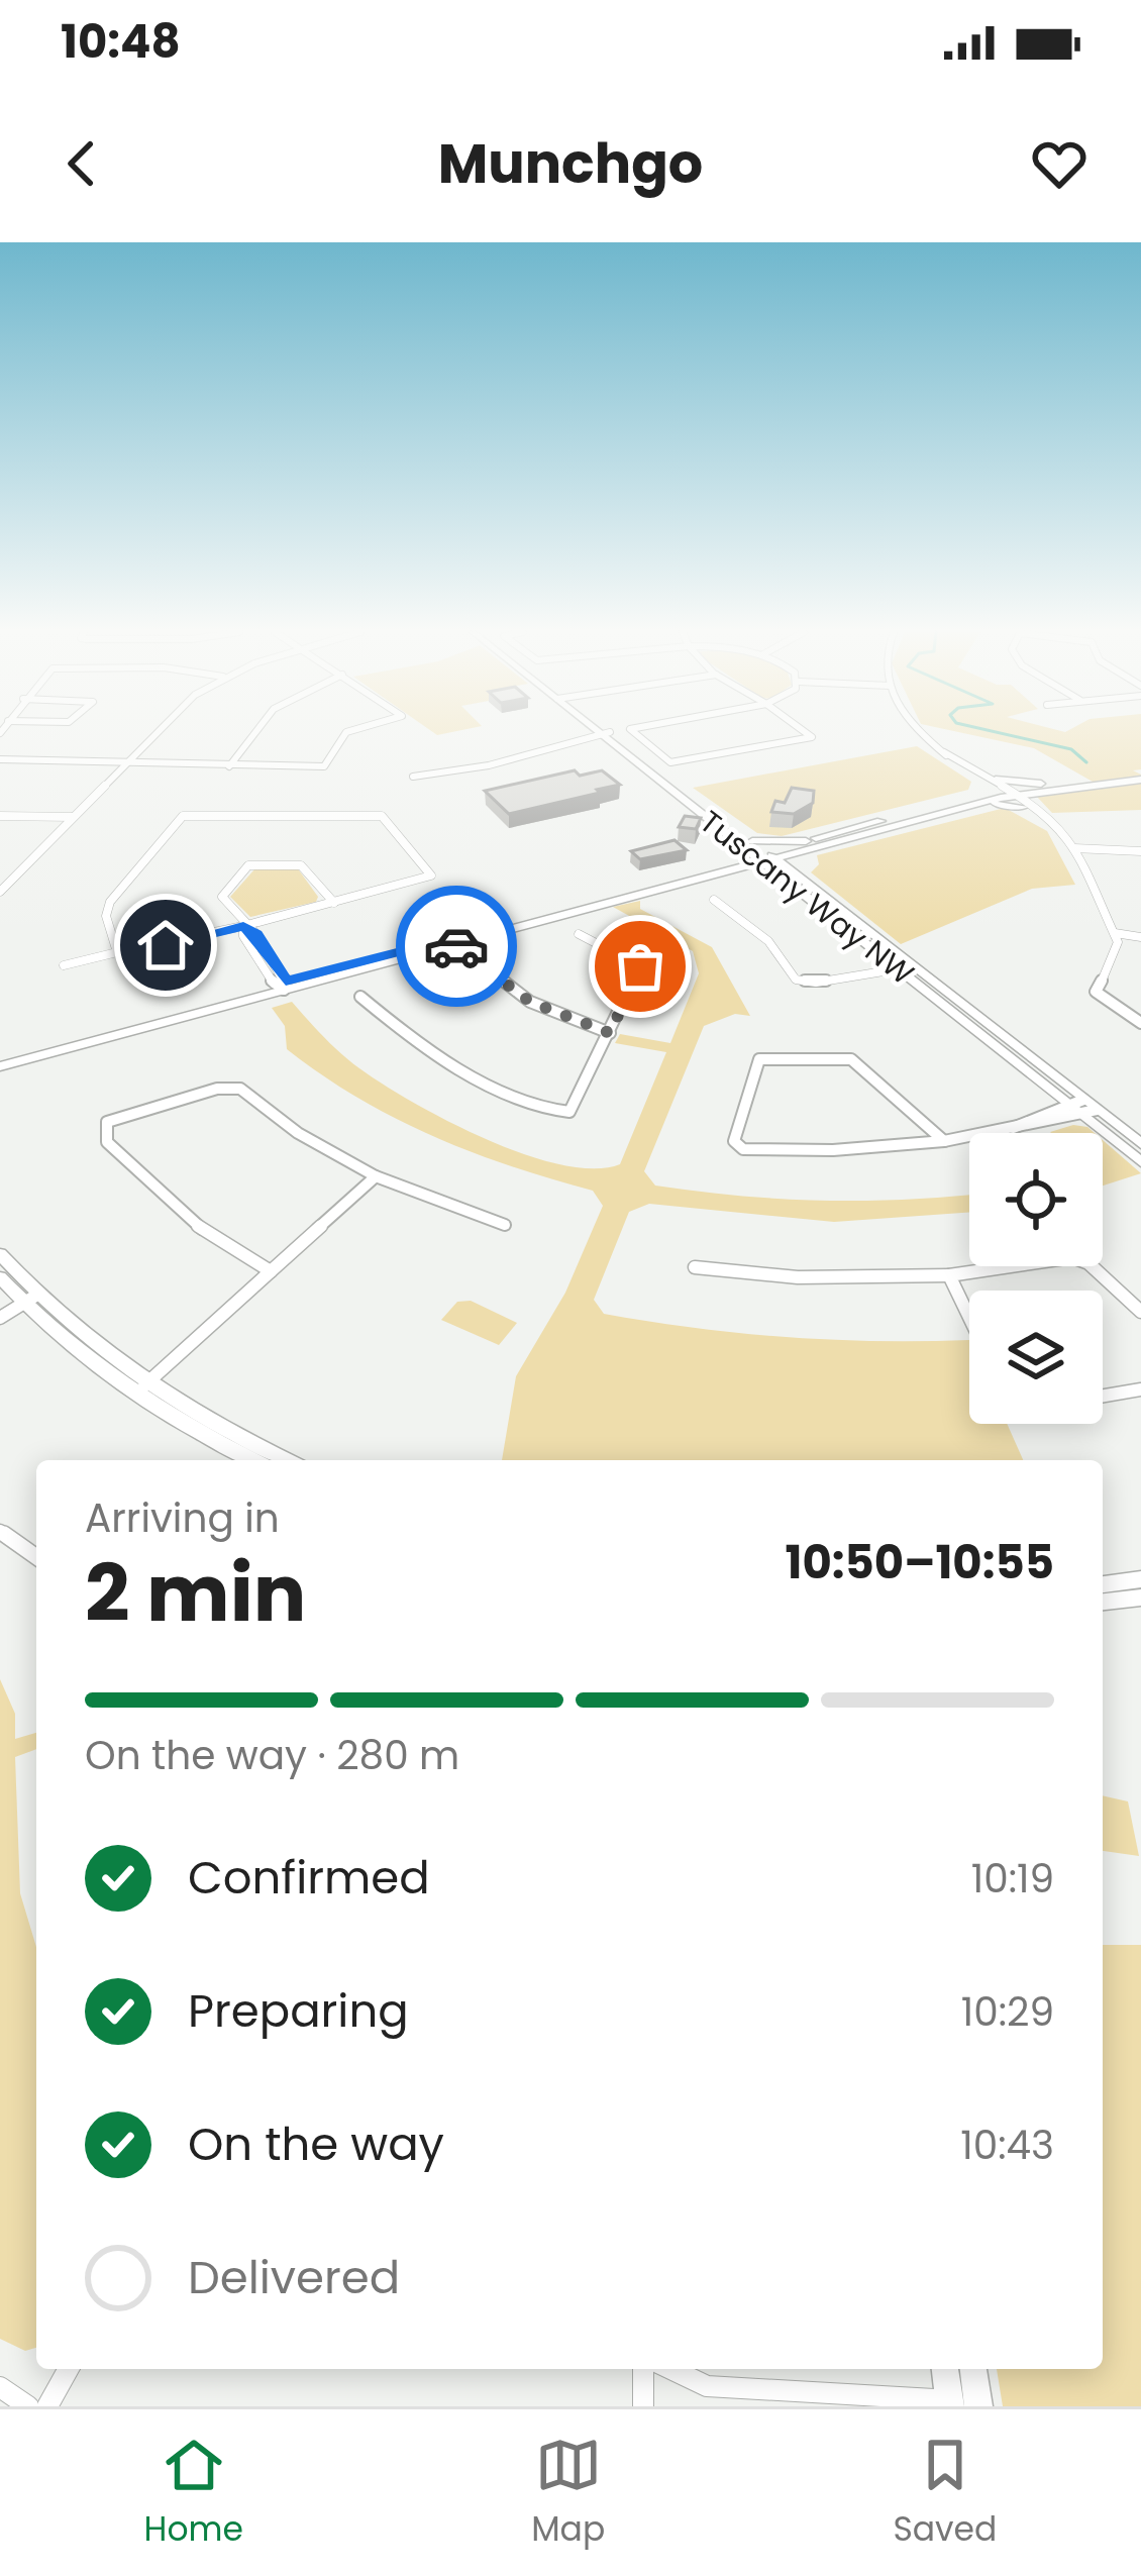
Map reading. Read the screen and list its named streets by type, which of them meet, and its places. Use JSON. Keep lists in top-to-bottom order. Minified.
{"streets":{"street":["Tuscany Way NW"]},"page":{"status":"10:48","header":"Munchgo","heading":["2 min","Arriving in","10:50–10:55"],"bar":"On the way · 280 m","list":[["Confirmed","10:19"],["Preparing","10:29"],["On the way","10:43"],"Delivered"],"tabs":["Home","Map","Saved"]}}
